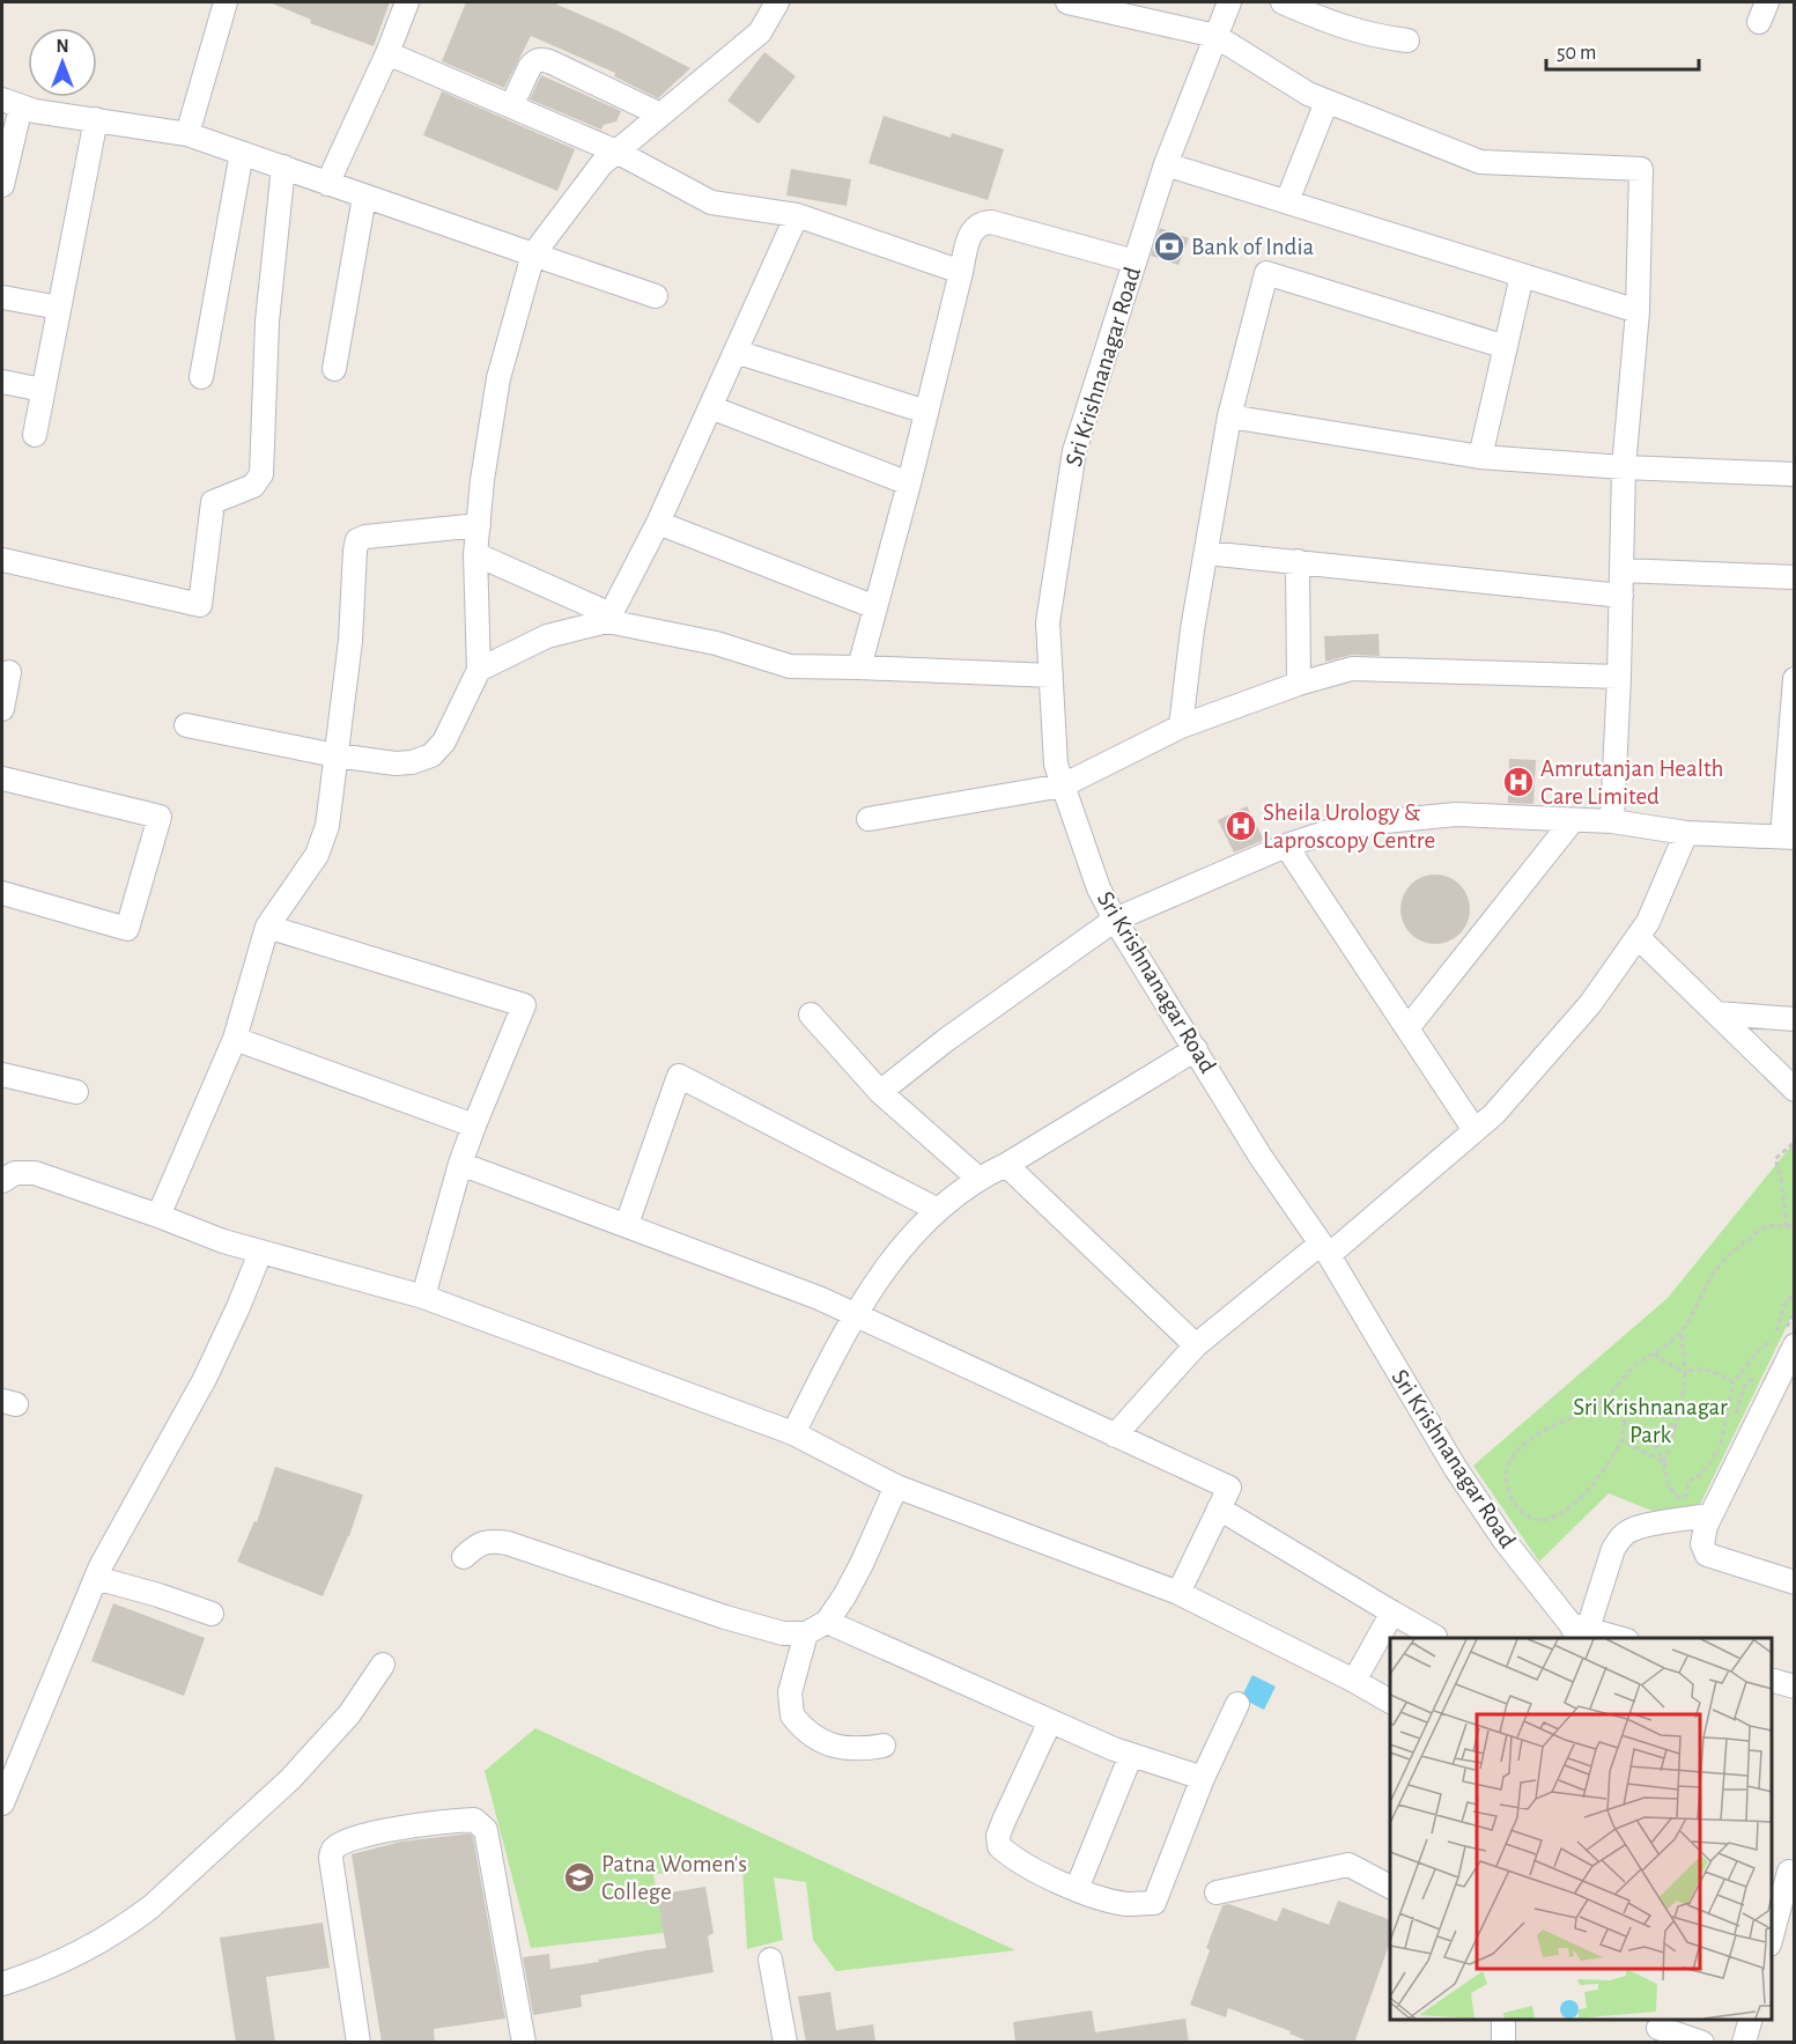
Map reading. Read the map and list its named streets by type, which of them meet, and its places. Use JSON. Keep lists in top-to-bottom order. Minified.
{"streets":{"street":["Sri Krishnanagar Road"]},"parks":["Sri Krishnanagar Park"],"places":{"bank":["Bank of India"],"hospital":["Amrutanjan Health Care Limited","Sheila Urology & Laproscopy Centre"],"school or university":["Patna Women's College"]},"scale_bar":"50 m","north":"top"}
